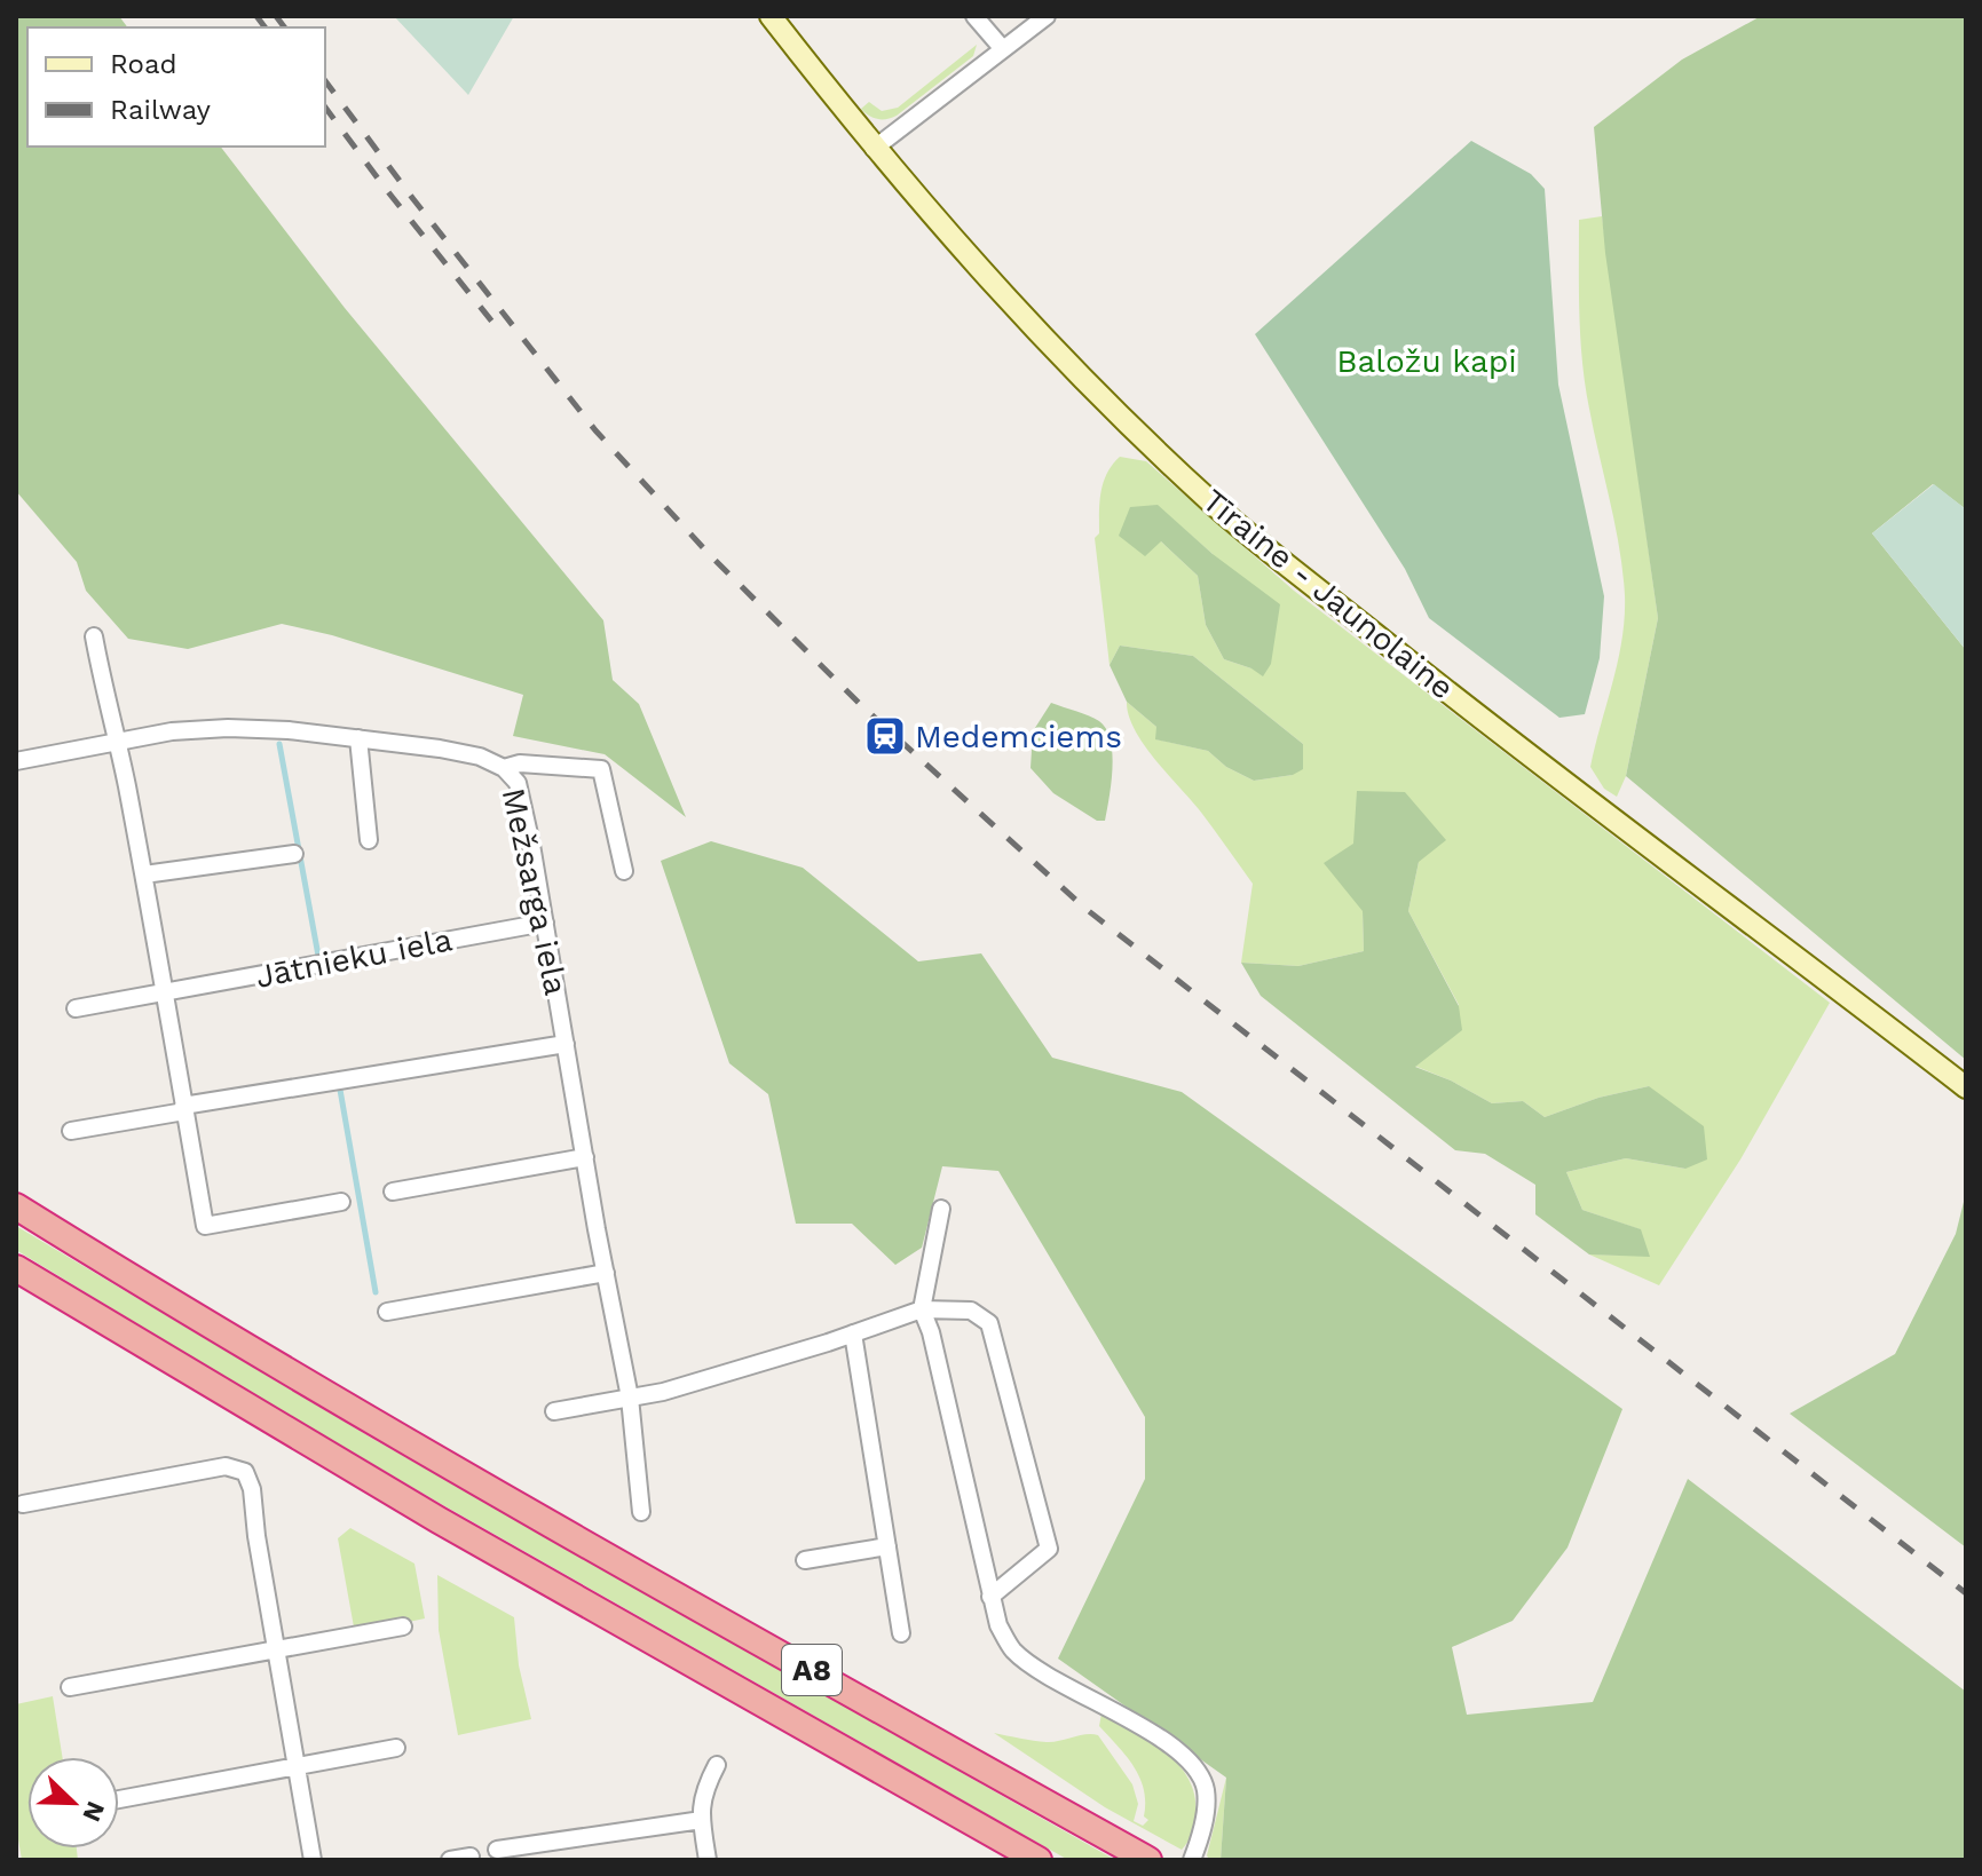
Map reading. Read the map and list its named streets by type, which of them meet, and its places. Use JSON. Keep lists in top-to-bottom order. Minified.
{"streets":{"highway":["A8"],"main road":["Tīraine - Jaunolaine"],"street":["Mežsarga iela","Jātnieku iela"]},"crossings":[["Mežsarga iela","Jātnieku iela"]],"parks":["Baložu kapi"],"places":{"station":["Medemciems"]},"legend":["Road","Railway"],"north":"bottom right"}
